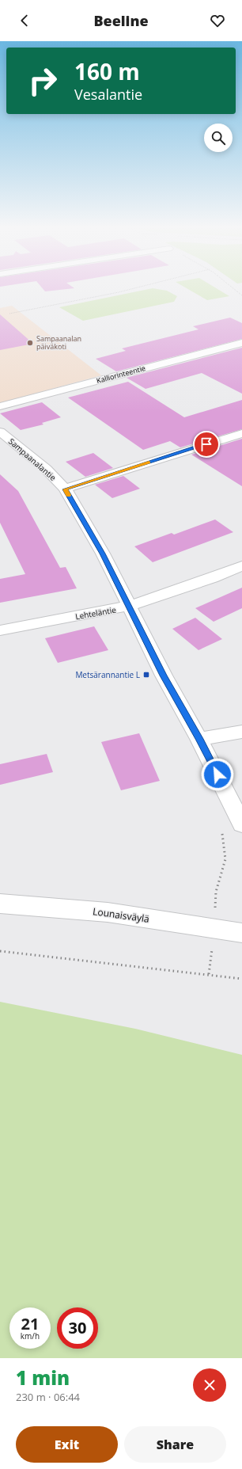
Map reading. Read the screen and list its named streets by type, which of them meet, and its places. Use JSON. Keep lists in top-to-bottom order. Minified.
{"streets":{"street":["Kalliorinteentie","Sampaanalantie","Lehteläntie","Lounaisväylä"]},"crossings":[["Sampaanalantie","Lehteläntie"]],"places":{"other":["Sampaanalan päiväkoti"],"transit":["Metsärannantie L"]},"page":{"header":"Beeline","turn":["160 m","Vesalantie"],"speed":"21 km/h","limit":"30","heading":["1 min","230 m · 06:44"],"buttons":["Exit","Share"]}}
